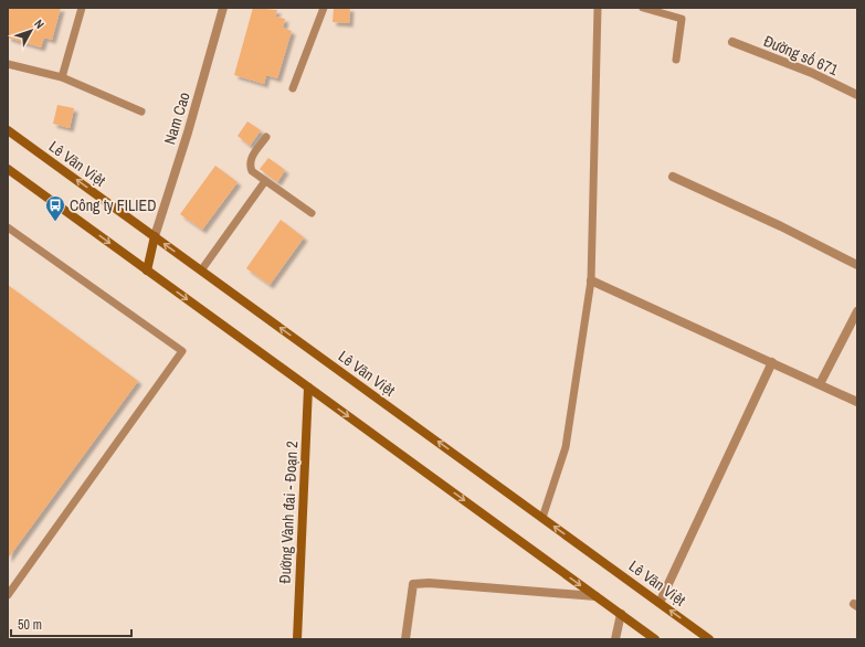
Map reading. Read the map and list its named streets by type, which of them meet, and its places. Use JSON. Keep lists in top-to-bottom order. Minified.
{"streets":{"main road":["Lê Văn Việt","Đường Vành đai - Đoạn 2"],"street":["Đường số 671","Nam Cao"]},"crossings":[["Nam Cao","Lê Văn Việt"]],"places":{"bus stop":["Công ty FILIED"]},"scale_bar":"50 m","north":"top right"}
